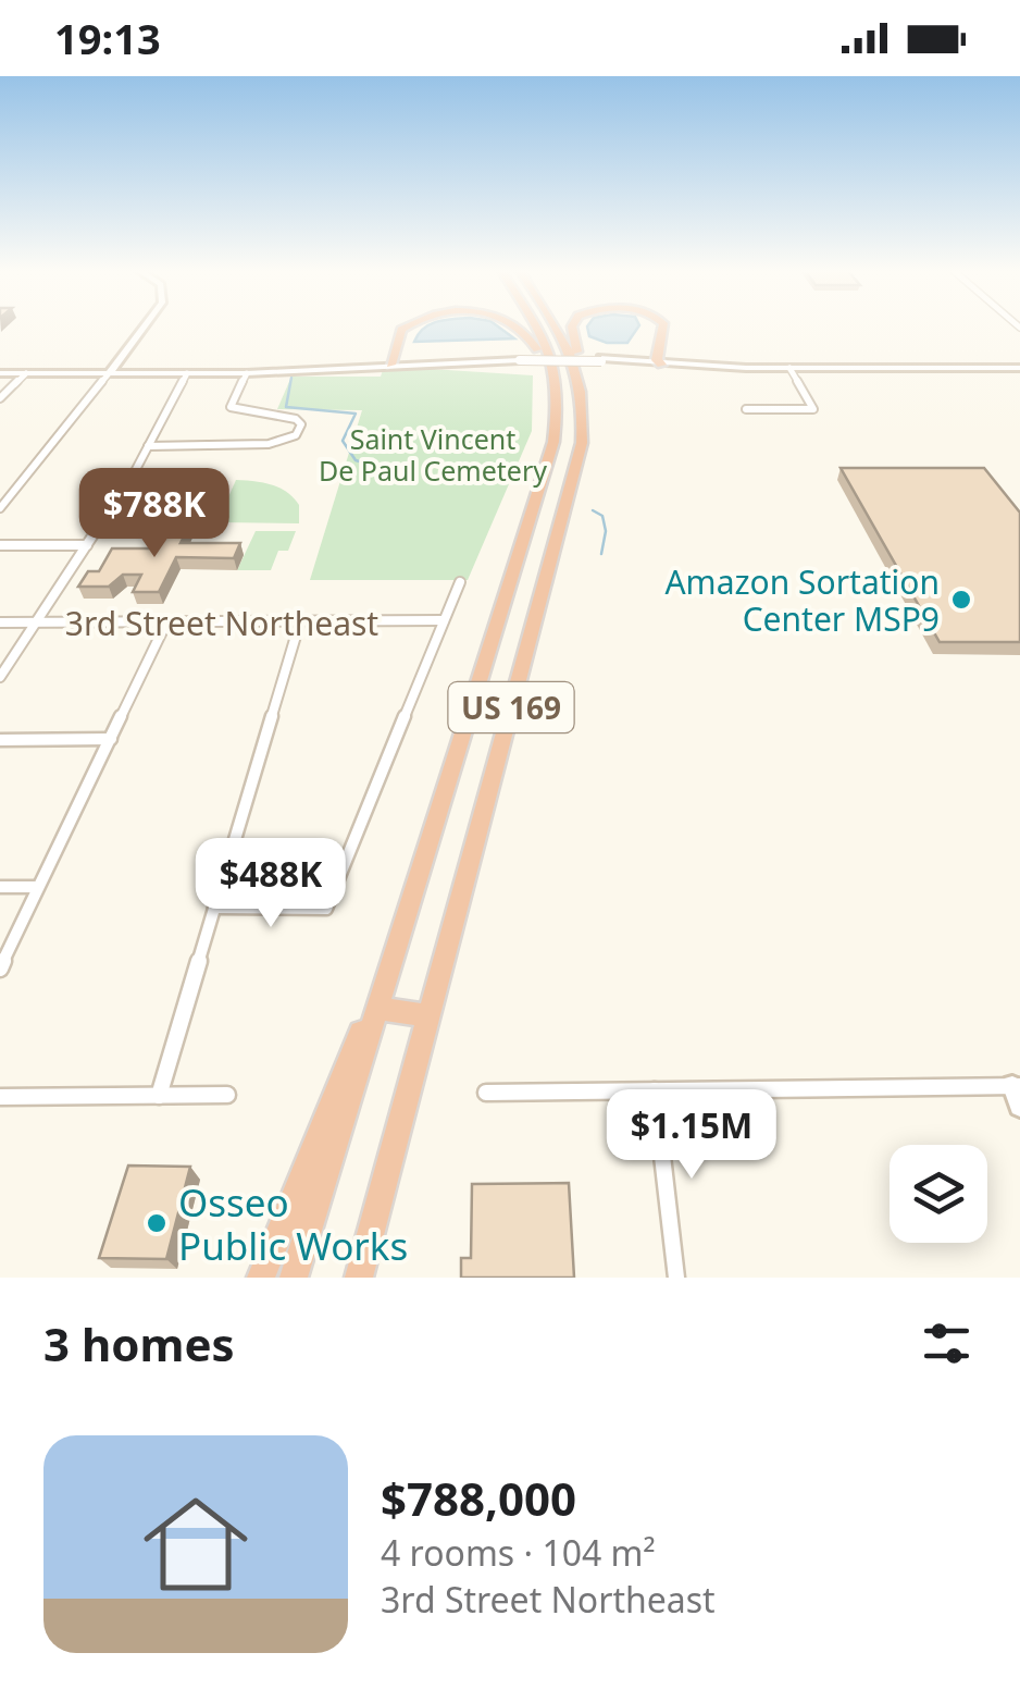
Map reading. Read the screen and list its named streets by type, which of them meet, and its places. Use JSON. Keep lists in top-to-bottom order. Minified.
{"streets":{"highway":["US 169"],"street":["3rd Street Northeast"]},"parks":["Saint Vincent De Paul Cemetery"],"places":["Amazon Sortation Center MSP9","Osseo Public Works"],"page":{"status":"19:13","price":["$788K","$488K","$1.15M"],"heading":"3 homes","list":[{"name":"$788,000","note":"4 rooms · 104 m² · 3rd Street Northeast"}]}}
